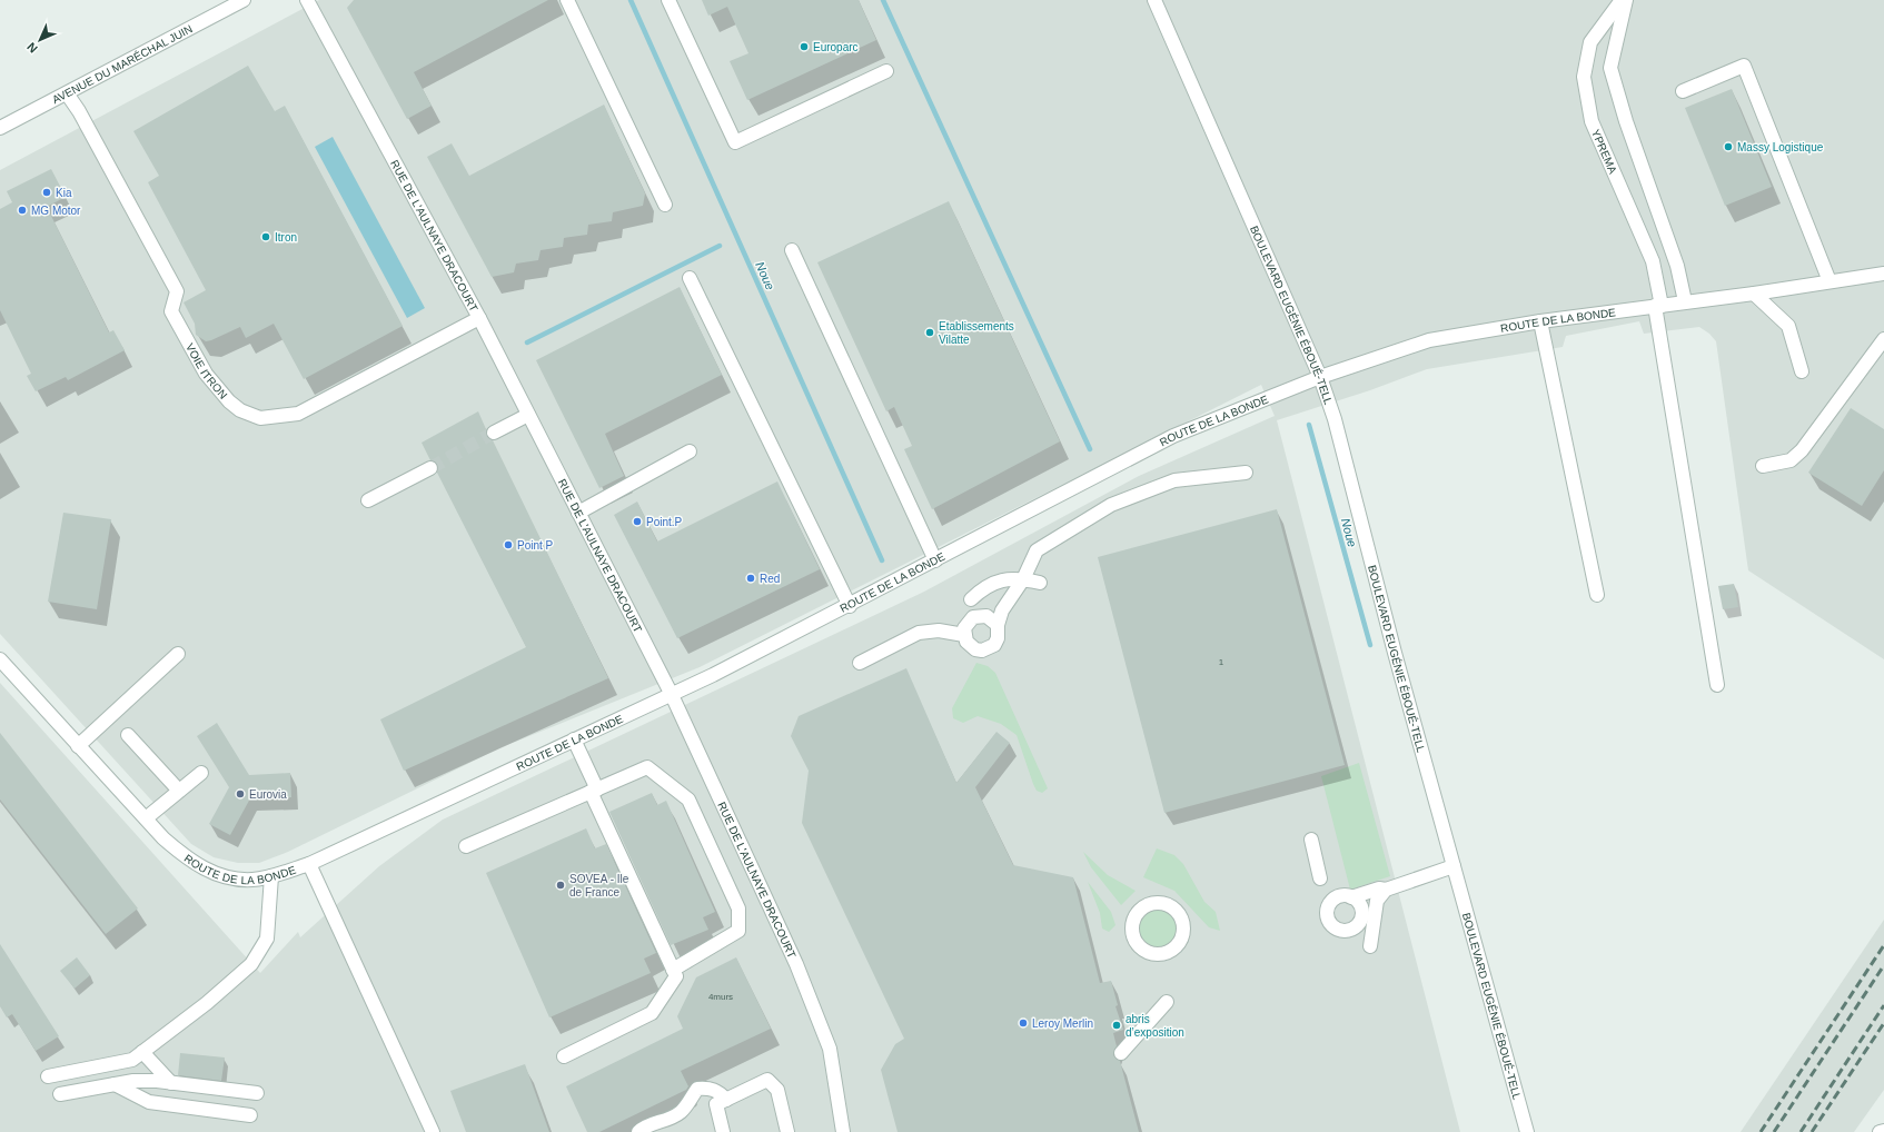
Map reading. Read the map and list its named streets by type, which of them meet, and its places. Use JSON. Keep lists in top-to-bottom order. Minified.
{"streets":{"street":["AVENUE DU MARÉCHAL JUIN","YPREMA","RUE DE L'AULNAYE DRACOURT","BOULEVARD EUGÉNIE ÉBOUÉ-TELL","ROUTE DE LA BONDE","VOIE ITRON"]},"crossings":[["AVENUE DU MARÉCHAL JUIN","VOIE ITRON"],["YPREMA","ROUTE DE LA BONDE"],["RUE DE L'AULNAYE DRACOURT","ROUTE DE LA BONDE"],["RUE DE L'AULNAYE DRACOURT","VOIE ITRON"],["BOULEVARD EUGÉNIE ÉBOUÉ-TELL","ROUTE DE LA BONDE"]],"water":["Noue"],"places":["Europarc","Massy Logistique","Kia","MG Motor","Itron","Etablissements Vilatte","Point.P","Point P","Red","Eurovia","SOVEA - Ile de France","Leroy Merlin","abris d’exposition"],"house_numbers":["1","4murs"],"north":"bottom left"}
